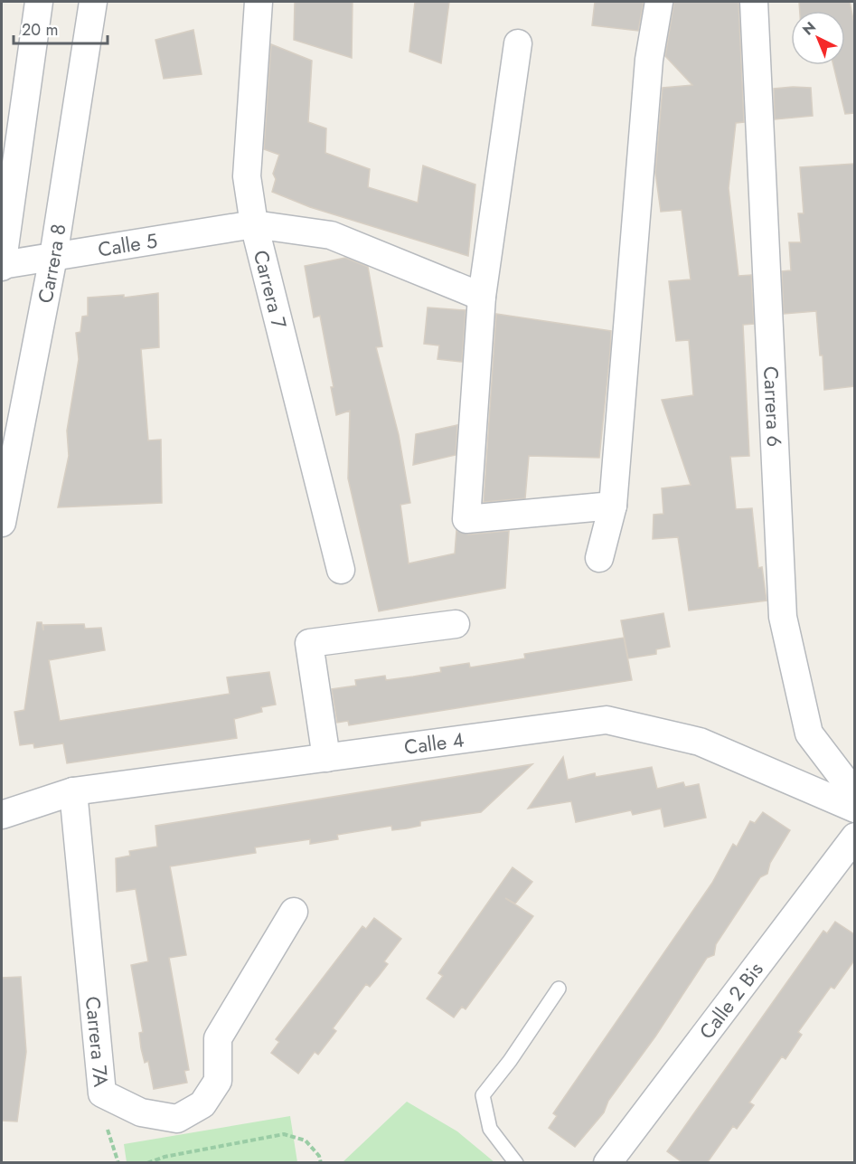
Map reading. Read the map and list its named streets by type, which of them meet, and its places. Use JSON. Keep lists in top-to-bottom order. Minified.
{"streets":{"street":["Calle 5","Carrera 8","Carrera 7","Carrera 6","Calle 4","Calle 2 Bis","Carrera 7A"]},"crossings":[["Calle 5","Carrera 8"],["Calle 5","Carrera 7"],["Calle 4","Carrera 7A"]],"scale_bar":"20 m","north":"top left"}
